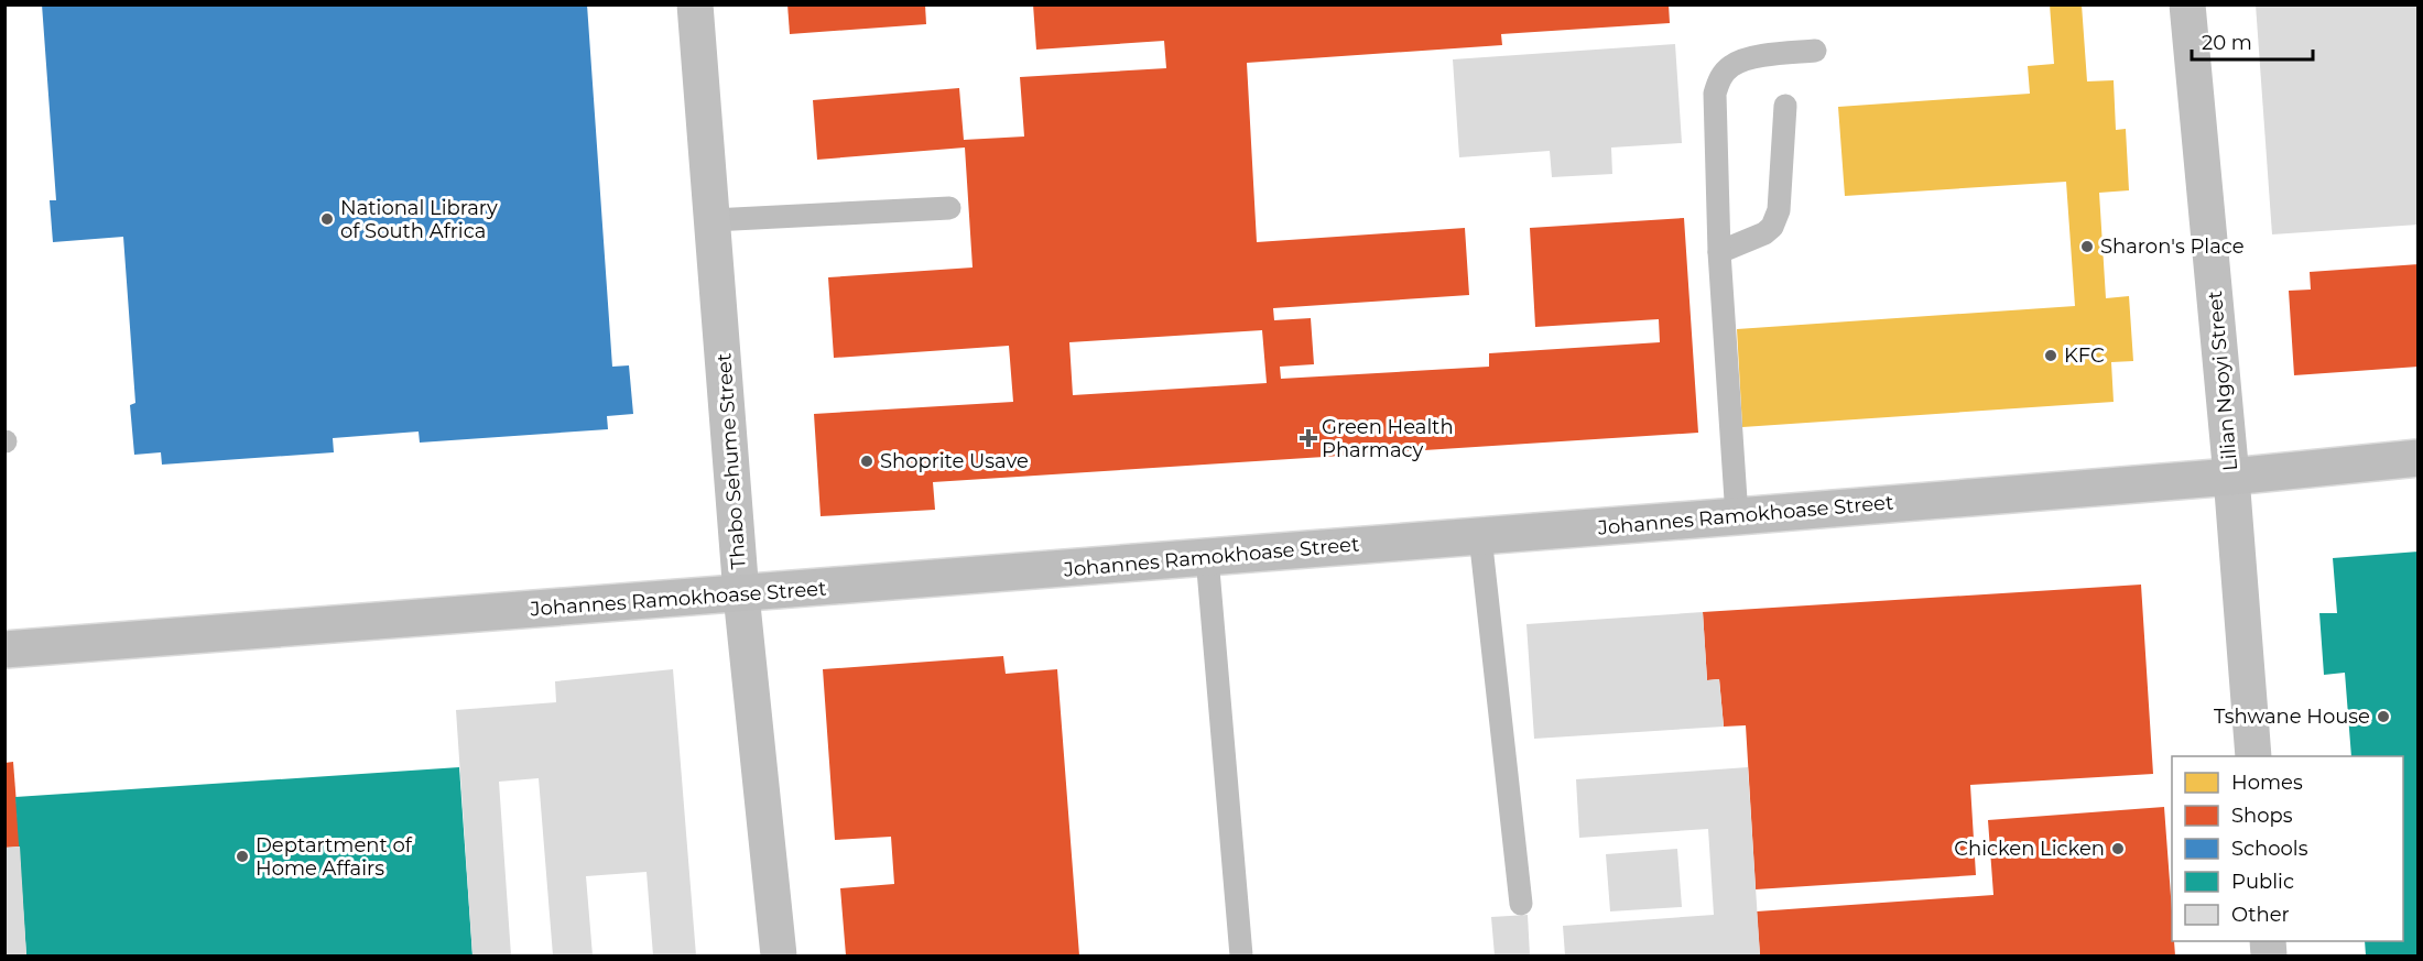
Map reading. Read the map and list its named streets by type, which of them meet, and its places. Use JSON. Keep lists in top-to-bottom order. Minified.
{"streets":{"main road":["Lilian Ngoyi Street","Thabo Sehume Street","Johannes Ramokhoase Street"]},"crossings":[["Lilian Ngoyi Street","Johannes Ramokhoase Street"],["Thabo Sehume Street","Johannes Ramokhoase Street"]],"places":{"other":["National Library of South Africa","Sharon's Place","KFC","Shoprite Usave","Tshwane House","Chicken Licken","Deptartment of Home Affairs"],"health":["Green Health Pharmacy"]},"legend":["Homes","Shops","Schools","Public","Other"],"scale_bar":"20 m"}
